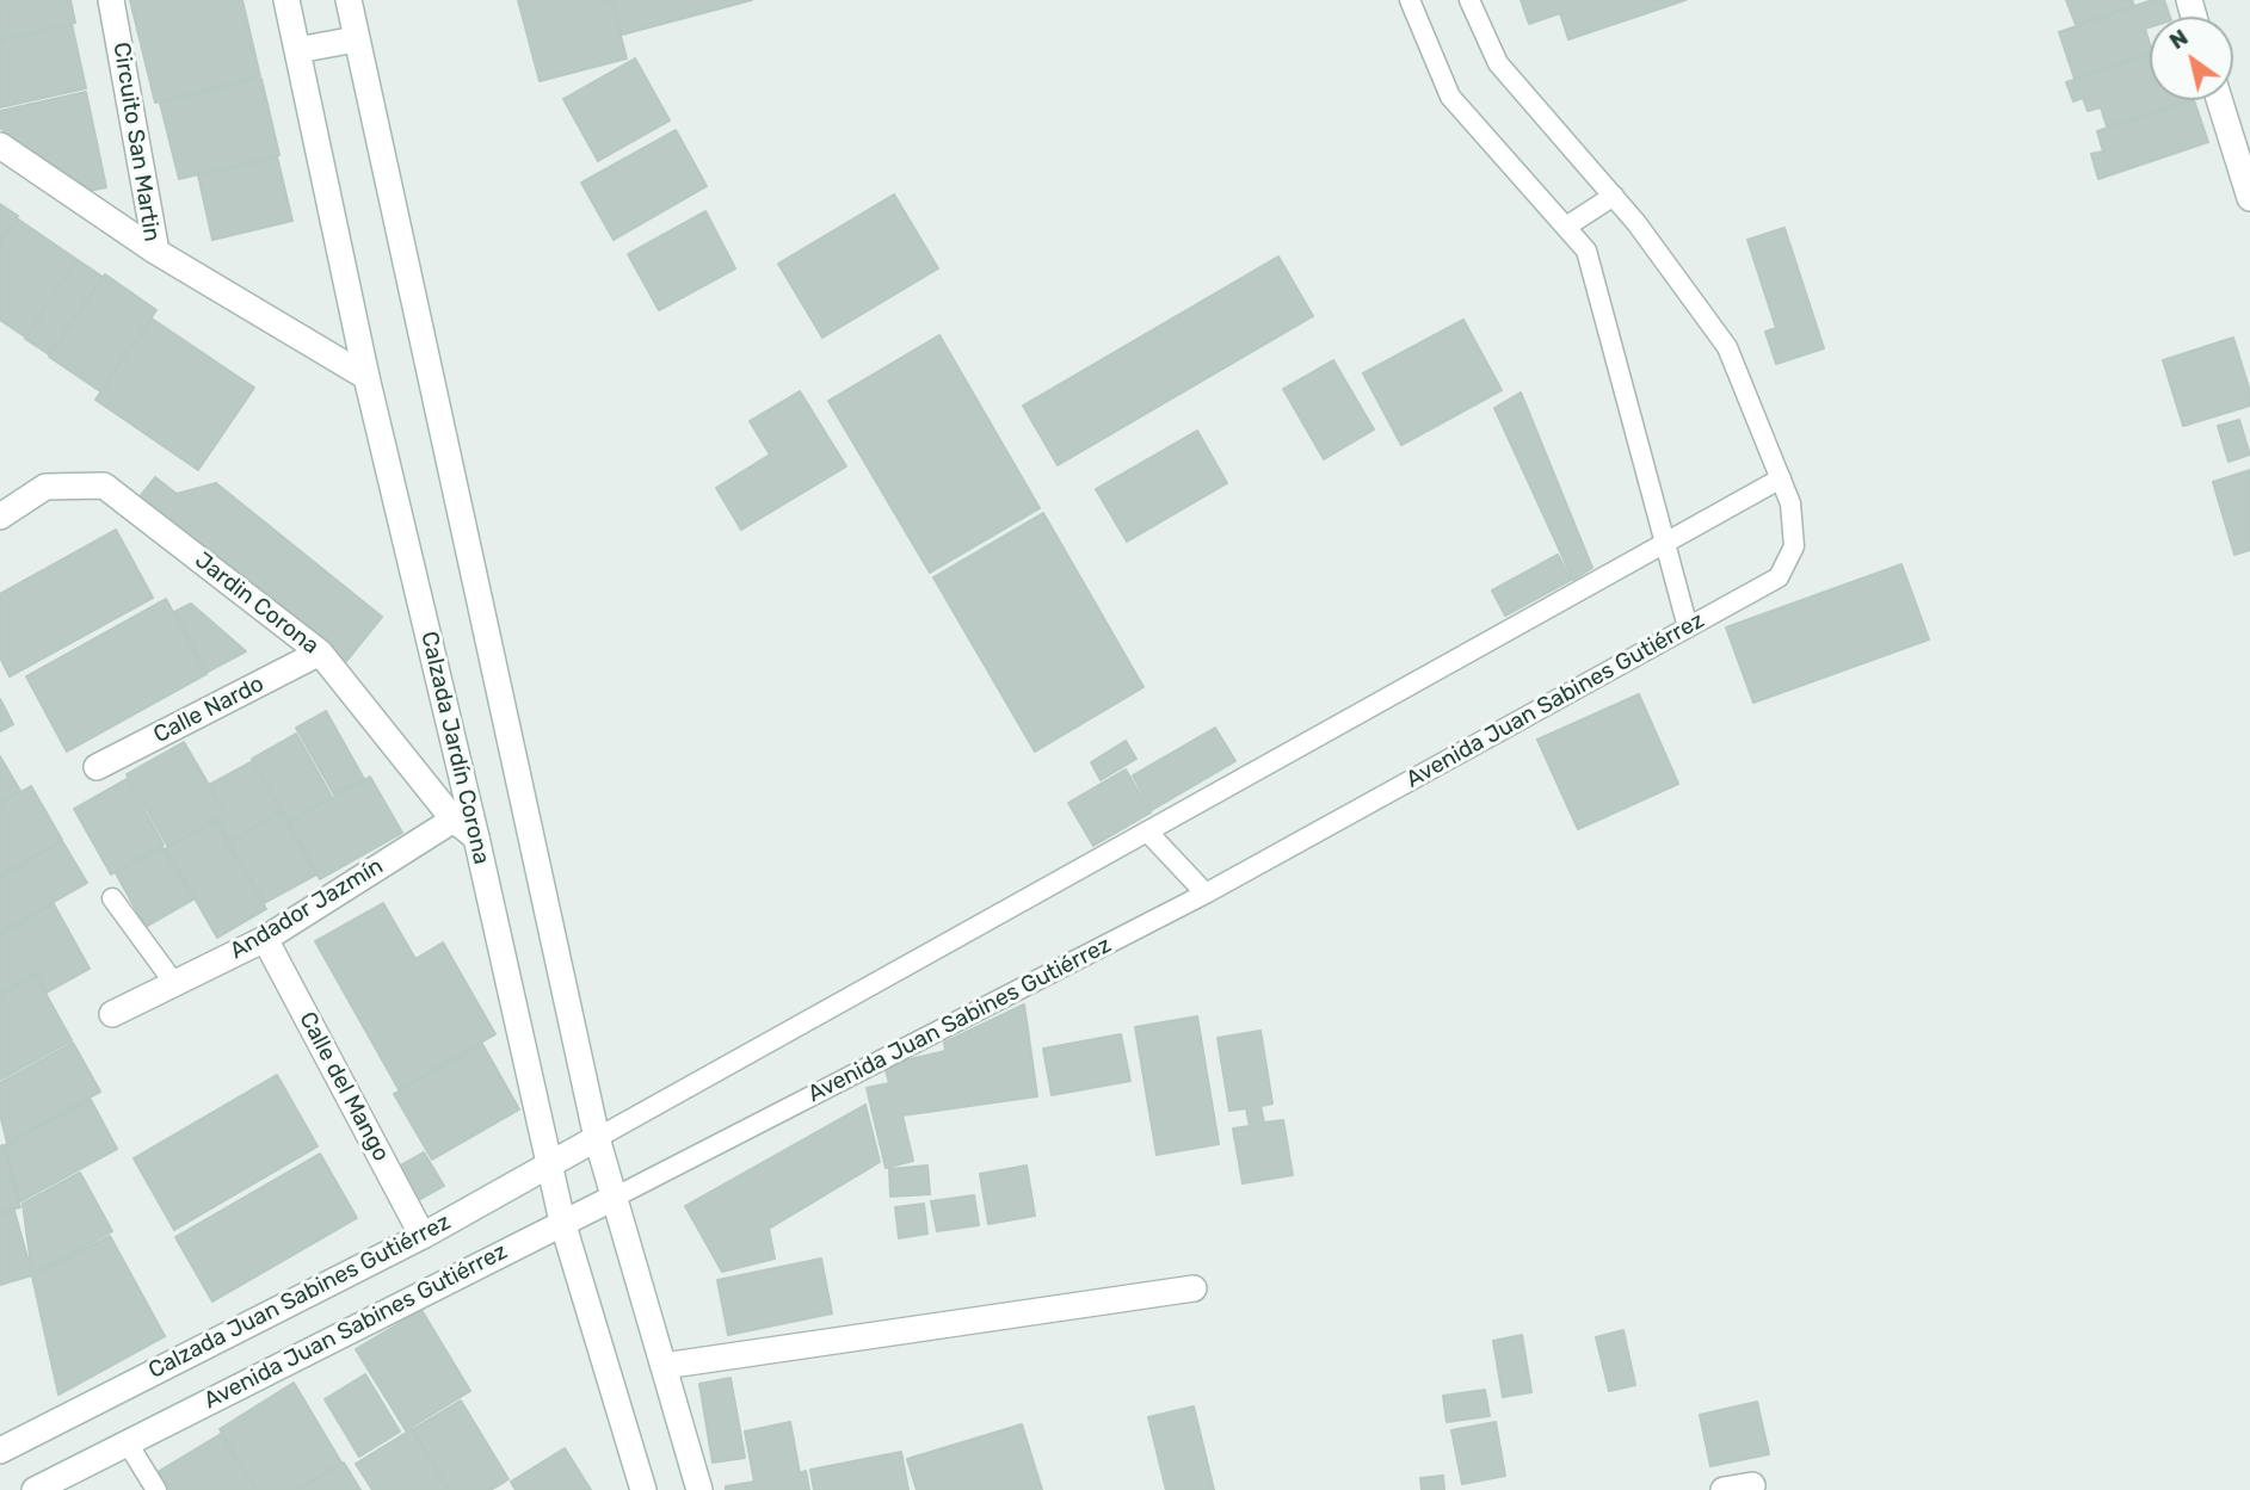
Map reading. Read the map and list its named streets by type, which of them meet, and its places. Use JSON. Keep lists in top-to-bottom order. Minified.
{"streets":{"street":["Circuito San Martin","Jardin Corona","Avenida Juan Sabines Gutiérrez","Calle Nardo","Calzada Jardín Corona","Andador Jazmín","Calle del Mango","Calzada Juan Sabines Gutiérrez"]},"crossings":[["Jardin Corona","Calle Nardo"],["Jardin Corona","Calzada Jardín Corona"],["Jardin Corona","Andador Jazmín"],["Avenida Juan Sabines Gutiérrez","Calzada Jardín Corona"],["Calzada Jardín Corona","Calzada Juan Sabines Gutiérrez"],["Andador Jazmín","Calle del Mango"],["Calle del Mango","Calzada Juan Sabines Gutiérrez"]],"north":"top left"}
